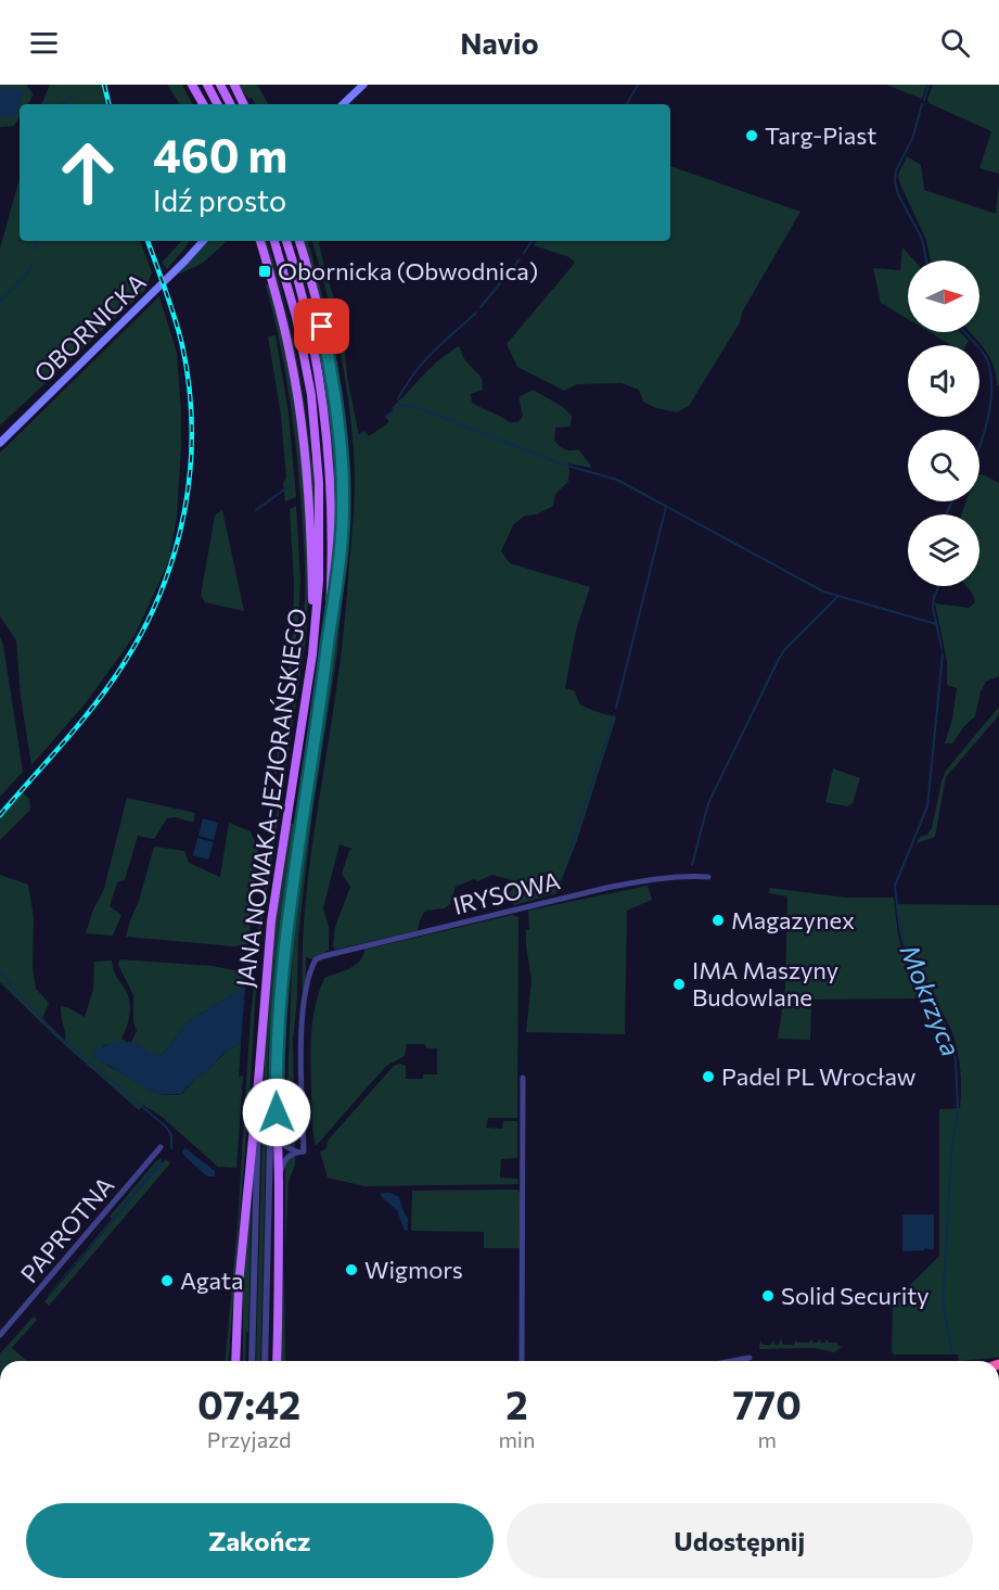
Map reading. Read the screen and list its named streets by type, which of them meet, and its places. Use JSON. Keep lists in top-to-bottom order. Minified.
{"streets":{"main road":["OBORNICKA","JANA NOWAKA-JEZIORAŃSKIEGO"],"street":["IRYSOWA","PAPROTNA"]},"water":["Mokrzyca"],"places":{"other":["Targ-Piast","Magazynex","IMA Maszyny Budowlane","Padel PL Wrocław","Wigmors","Agata","Solid Security"],"transit":["Obornicka (Obwodnica)"]},"north":"right","page":{"header":"Navio","turn":["460 m","Idź prosto"],"eta":["07:42","Przyjazd","2","min","770","m"],"buttons":["Zakończ","Udostępnij"]}}
